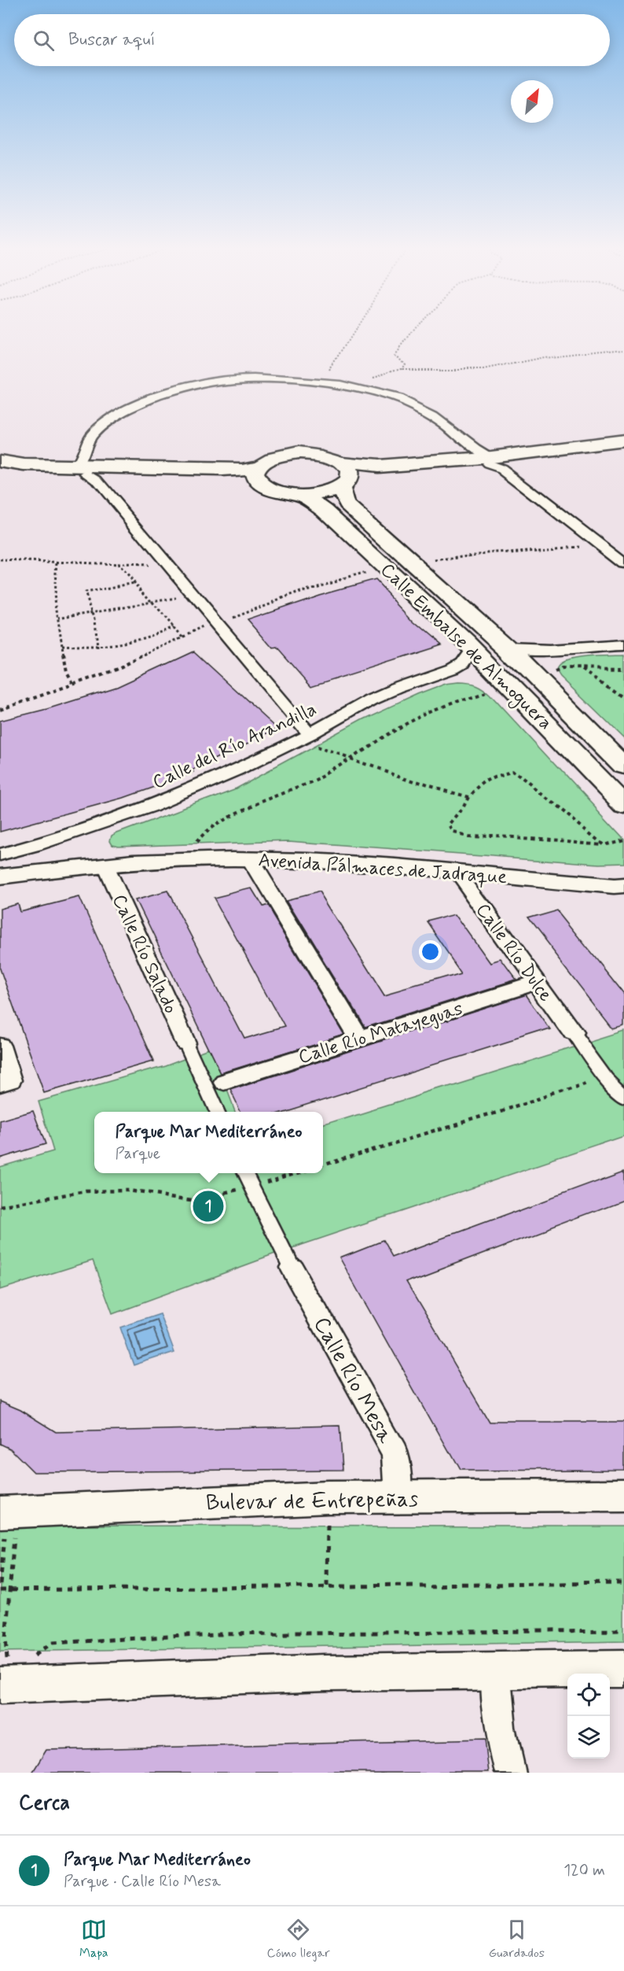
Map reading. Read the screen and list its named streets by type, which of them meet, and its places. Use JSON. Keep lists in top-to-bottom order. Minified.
{"streets":{"main road":["Calle Embalse de Almoguera"],"street":["Calle del Río Arandilla","Avenida Pálmaces de Jadraque","Calle Río Dulce","Calle Río Salado","Calle Río Matayeguas","Calle Río Mesa","Bulevar de Entrepeñas"]},"crossings":[["Calle Embalse de Almoguera","Calle del Río Arandilla"],["Avenida Pálmaces de Jadraque","Calle Río Dulce"],["Avenida Pálmaces de Jadraque","Calle Río Salado"],["Calle Río Dulce","Calle Río Matayeguas"],["Calle Río Mesa","Bulevar de Entrepeñas"]],"north":"top right","page":{"search":"Buscar aquí","popup":["Parque Mar Mediterráneo","Parque"],"pins":"1","heading":"Cerca","list":[{"mark":"1","name":"Parque Mar Mediterráneo","note":"Parque · Calle Río Mesa","value":"120 m"}],"nav":["Mapa","Cómo llegar","Guardados"]}}
